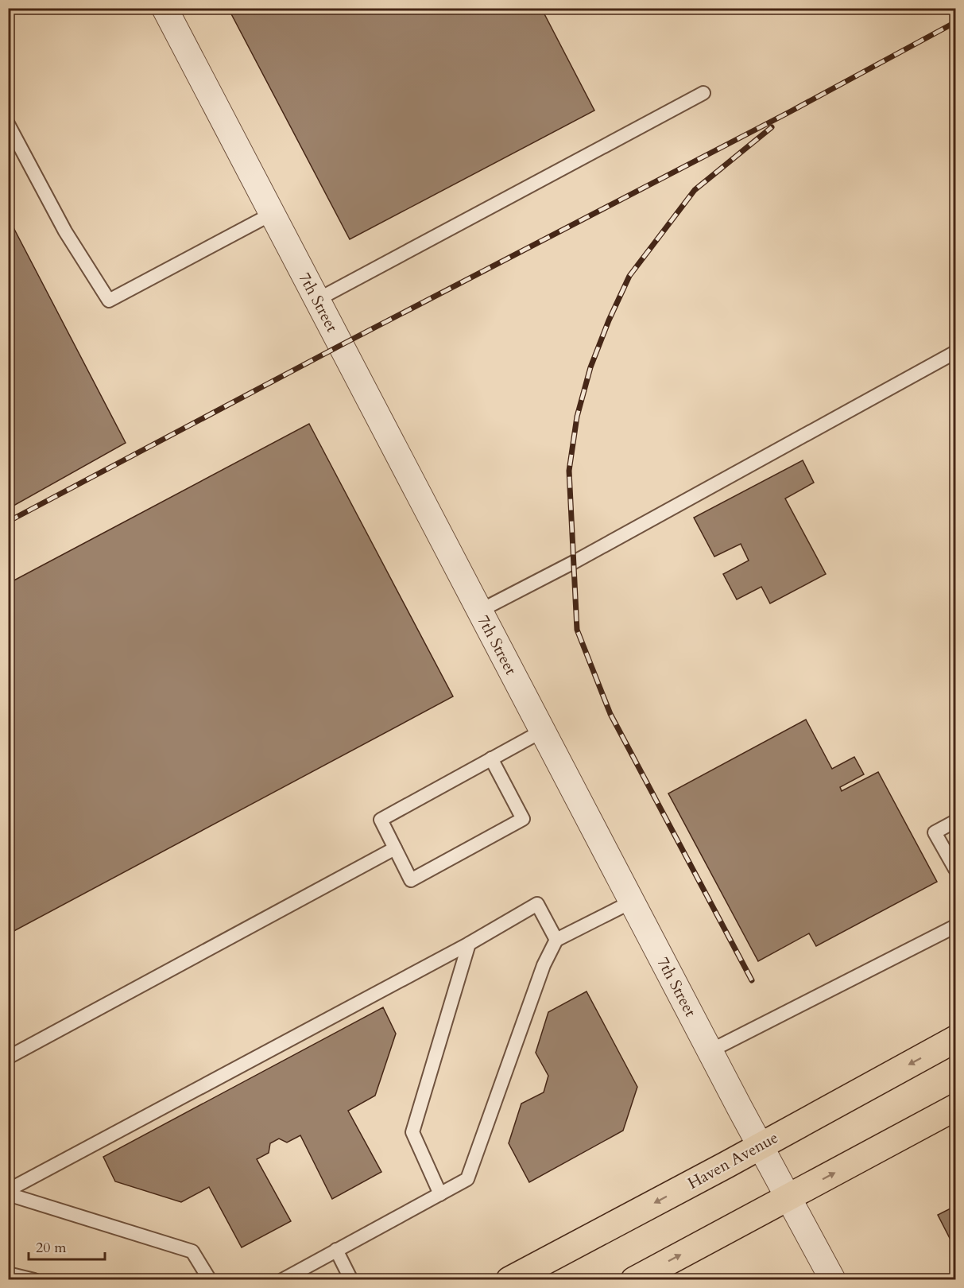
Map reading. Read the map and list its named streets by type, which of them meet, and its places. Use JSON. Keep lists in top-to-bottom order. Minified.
{"streets":{"main road":["Haven Avenue"],"street":["7th Street"]},"crossings":[["7th Street","Haven Avenue"]],"scale_bar":"20 m"}
